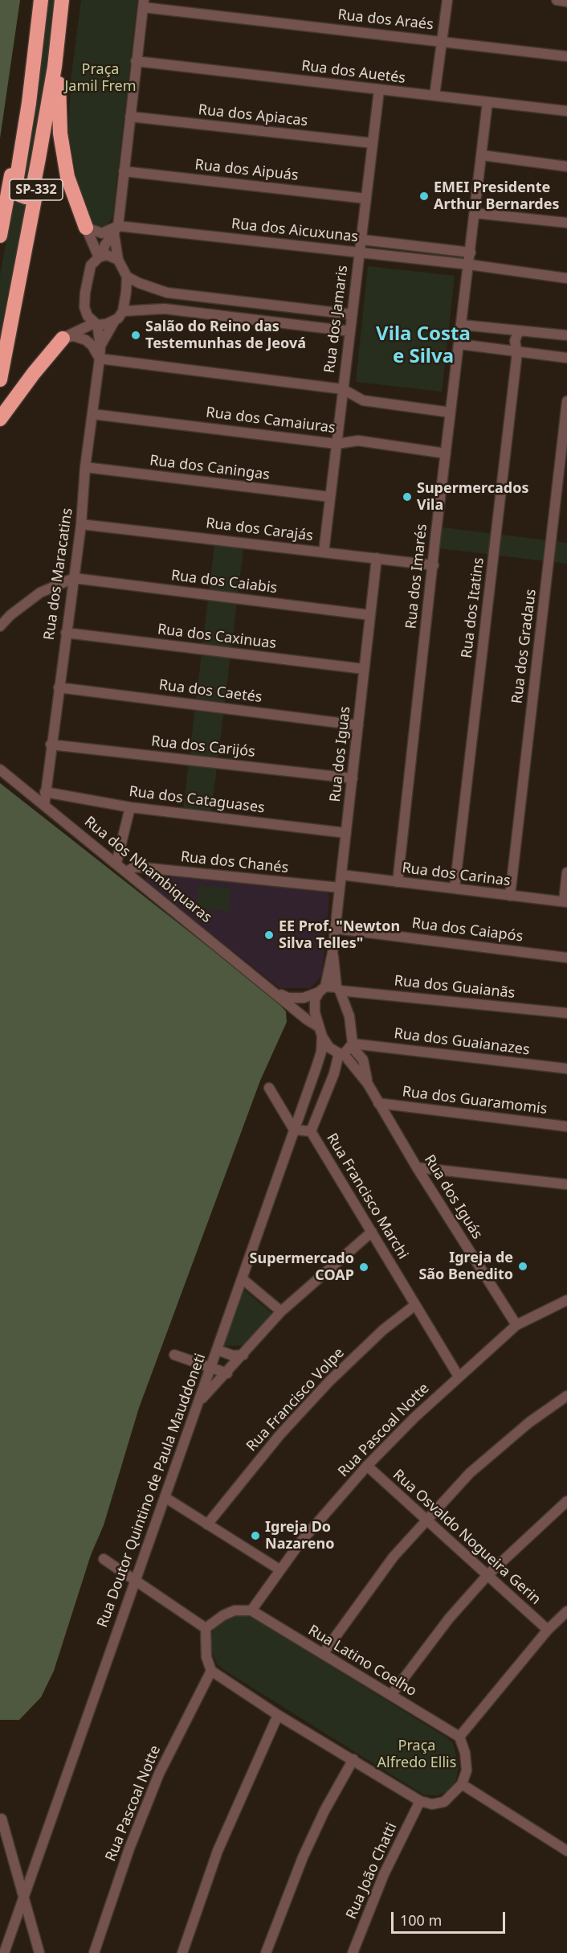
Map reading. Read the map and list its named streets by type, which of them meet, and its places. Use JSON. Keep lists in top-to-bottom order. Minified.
{"streets":{"highway":["SP-332"],"street":["Rua dos Araés","Rua dos Auetés","Rua dos Apiacas","Rua dos Aipuás","Rua dos Aicuxunas","Rua dos Jamaris","Rua dos Camaiuras","Rua dos Caningas","Rua dos Carajás","Rua dos Maracatins","Rua dos Imarés","Rua dos Caiabis","Rua dos Itatins","Rua dos Caxinuas","Rua dos Gradaus","Rua dos Caetés","Rua dos Carijós","Rua dos Iguas","Rua dos Cataguases","Rua dos Chanés","Rua dos Nhambiquaras","Rua dos Carinas","Rua dos Caiapós","Rua dos Guaianãs","Rua dos Guaianazes","Rua dos Guaramomis","Rua Francisco Marchi","Rua dos Iguás","Rua Francisco Volpe","Rua Pascoal Notte","Rua Doutor Quintino de Paula Mauddoneti","Rua Osvaldo Nogueira Gerin","Rua Latino Coelho","Rua João Chatti"]},"crossings":[["Rua dos Auetés","Rua dos Jamaris"],["Rua dos Auetés","Rua dos Imarés"],["Rua dos Apiacas","Rua dos Jamaris"],["Rua dos Aipuás","Rua dos Jamaris"],["Rua dos Aicuxunas","Rua dos Jamaris"],["Rua dos Aicuxunas","Rua dos Imarés"],["Rua dos Jamaris","Rua dos Camaiuras"],["Rua dos Jamaris","Rua dos Caningas"],["Rua dos Jamaris","Rua dos Carajás"],["Rua dos Camaiuras","Rua dos Maracatins"],["Rua dos Camaiuras","Rua dos Imarés"],["Rua dos Caningas","Rua dos Maracatins"],["Rua dos Carajás","Rua dos Maracatins"],["Rua dos Carajás","Rua dos Imarés"],["Rua dos Carajás","Rua dos Iguas"],["Rua dos Maracatins","Rua dos Caiabis"],["Rua dos Maracatins","Rua dos Caxinuas"],["Rua dos Maracatins","Rua dos Caetés"],["Rua dos Maracatins","Rua dos Carijós"],["Rua dos Maracatins","Rua dos Cataguases"],["Rua dos Maracatins","Rua dos Nhambiquaras"],["Rua dos Imarés","Rua dos Carinas"],["Rua dos Caiabis","Rua dos Iguas"],["Rua dos Itatins","Rua dos Carinas"],["Rua dos Caxinuas","Rua dos Iguas"],["Rua dos Gradaus","Rua dos Carinas"],["Rua dos Caetés","Rua dos Iguas"],["Rua dos Carijós","Rua dos Iguas"],["Rua dos Iguas","Rua dos Cataguases"],["Rua dos Iguas","Rua dos Chanés"],["Rua dos Iguas","Rua dos Nhambiquaras"],["Rua dos Iguas","Rua dos Carinas"],["Rua dos Iguas","Rua dos Caiapós"],["Rua dos Iguas","Rua dos Guaianãs"],["Rua dos Iguas","Rua dos Guaianazes"],["Rua dos Iguas","Rua Francisco Marchi"],["Rua dos Iguas","Rua dos Iguás"],["Rua dos Iguas","Rua Doutor Quintino de Paula Mauddoneti"],["Rua dos Chanés","Rua dos Nhambiquaras"],["Rua dos Guaianazes","Rua dos Iguás"],["Rua dos Guaramomis","Rua dos Iguás"],["Rua Francisco Marchi","Rua dos Iguás"],["Rua Francisco Marchi","Rua Francisco Volpe"],["Rua Francisco Marchi","Rua Pascoal Notte"],["Rua Francisco Marchi","Rua Doutor Quintino de Paula Mauddoneti"],["Rua dos Iguás","Rua Pascoal Notte"],["Rua Pascoal Notte","Rua Osvaldo Nogueira Gerin"],["Rua Pascoal Notte","Rua Latino Coelho"]],"districts":["Vila Costa e Silva"],"parks":["Praça Jamil Frem","Praça Alfredo Ellis"],"places":["EMEI Presidente Arthur Bernardes","Salão do Reino das Testemunhas de Jeová","Supermercados Vila","EE Prof. \"Newton Silva Telles\"","Igreja de São Benedito","Supermercado COAP","Igreja Do Nazareno"],"scale_bar":"100 m"}
